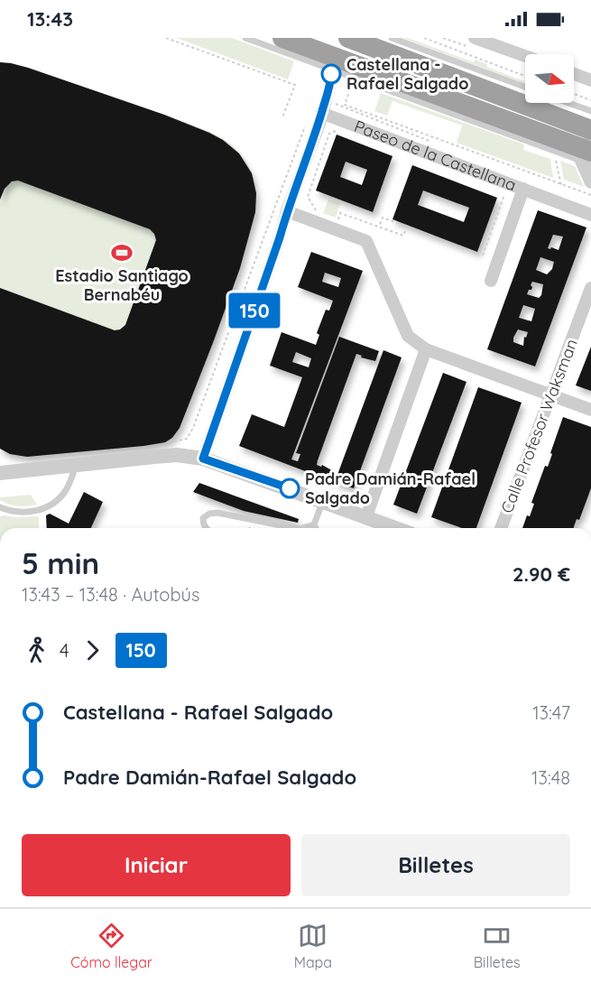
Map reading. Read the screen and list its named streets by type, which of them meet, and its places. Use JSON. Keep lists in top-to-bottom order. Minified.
{"streets":{"street":["Paseo de la Castellana","Calle Profesor Waksman"]},"places":{"other":["Castellana - Rafael Salgado","Padre Damián-Rafael Salgado"],"sports":["Estadio Santiago Bernabéu"]},"lines":["bus line 150"],"north":"right","page":{"status":"13:43","on_map":"150","heading":["5 min","13:43 – 13:48 · Autobús","2.90 €"],"legs":["4","150"],"list":[{"name":"Castellana - Rafael Salgado","value":"13:47"},{"name":"Padre Damián-Rafael Salgado","value":"13:48"}],"buttons":["Iniciar","Billetes"],"tabs":["Cómo llegar","Mapa","Billetes"]}}
